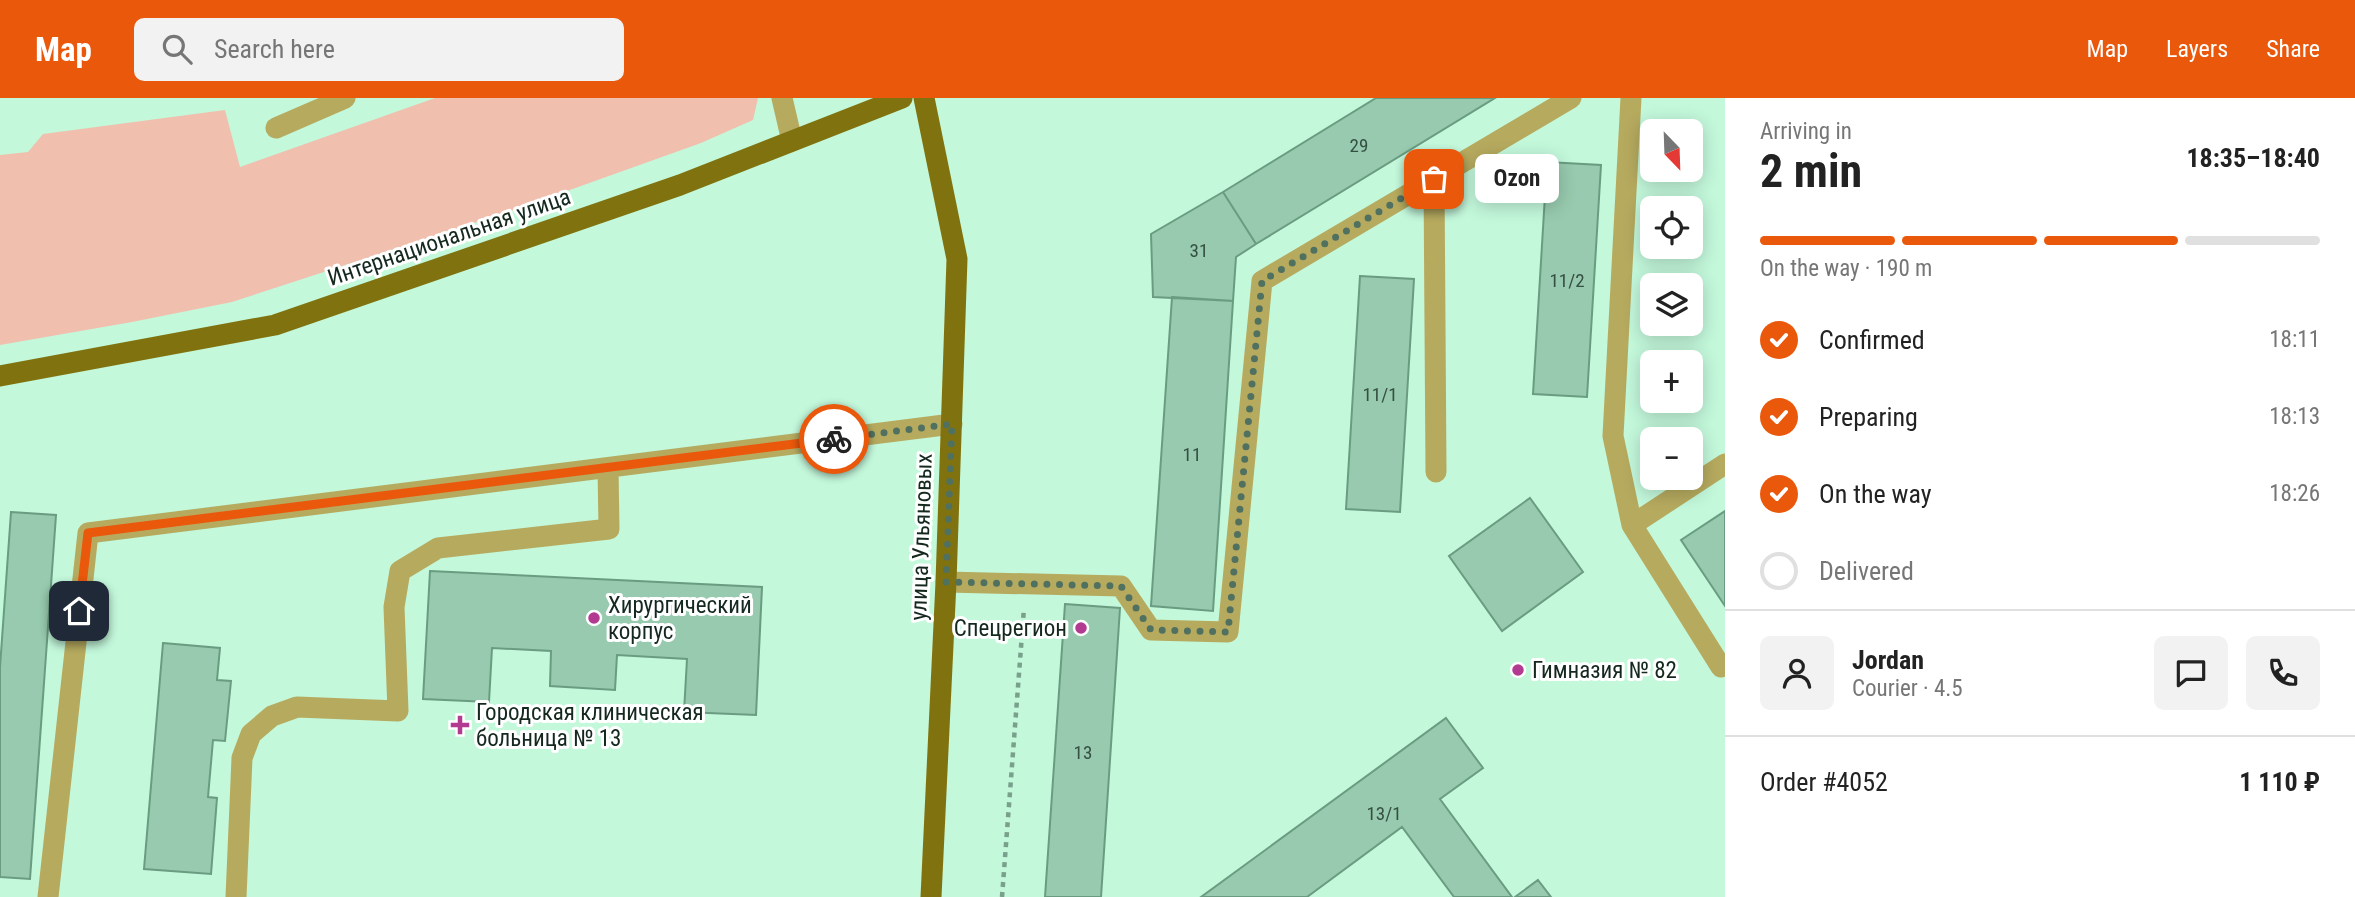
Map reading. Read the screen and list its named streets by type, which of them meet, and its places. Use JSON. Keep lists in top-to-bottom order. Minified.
{"streets":{"main road":["Интернациональная улица","улица Ульяновых"]},"places":{"other":["Ozon","Хирургический корпус","Спецрегион","Гимназия № 82"],"health":["Городская клиническая больница № 13"]},"house_numbers":["29","31","11/2","11/1","11","13","13/1"],"north":"bottom right","page":{"header":"Map","search":"Search here","nav":["Map","Layers","Share"],"heading":["2 min","Arriving in","18:35–18:40"],"panel":["Jordan","Courier · 4.5","Order #4052","1 110 ₽"],"map_buttons":["+","−"],"bubble":"Ozon","bar":"On the way · 190 m","list":[["Confirmed","18:11"],["Preparing","18:13"],["On the way","18:26"],"Delivered"]}}
